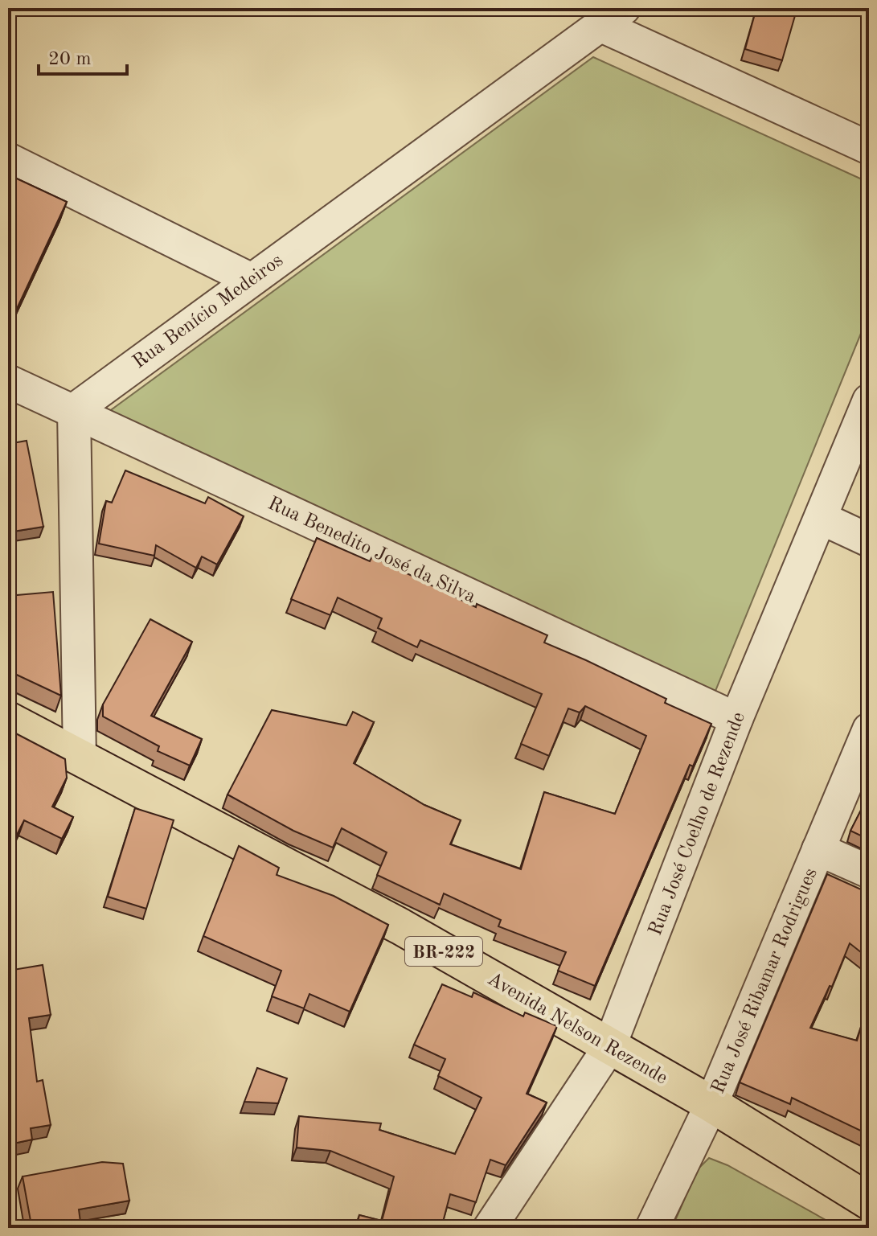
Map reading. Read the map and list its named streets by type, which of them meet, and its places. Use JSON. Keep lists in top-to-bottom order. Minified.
{"streets":{"main road":["BR-222","Avenida Nelson Rezende"],"street":["Rua Benício Medeiros","Rua Benedito José da Silva","Rua José Coelho de Rezende","Rua José Ribamar Rodrigues"]},"crossings":[["Rua Benício Medeiros","Rua Benedito José da Silva"],["Rua Benedito José da Silva","Rua José Coelho de Rezende"],["Rua José Coelho de Rezende","Avenida Nelson Rezende"],["Rua José Ribamar Rodrigues","Avenida Nelson Rezende"]],"scale_bar":"20 m"}
